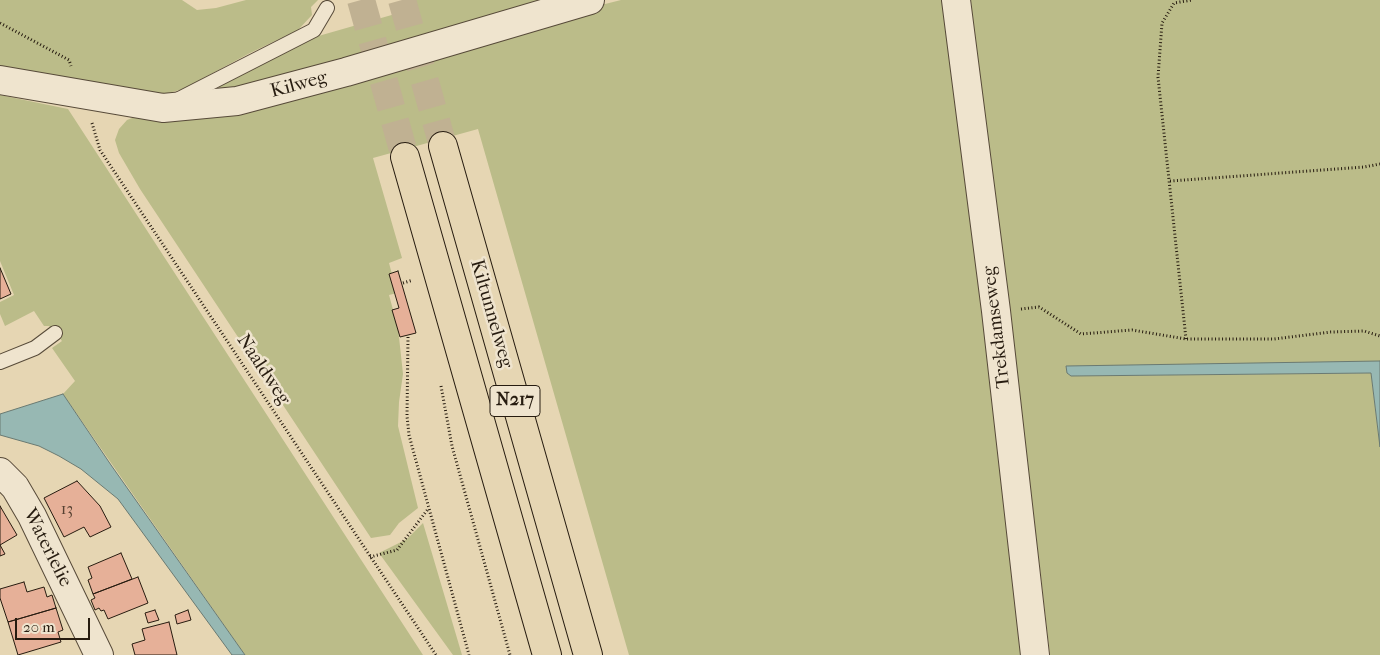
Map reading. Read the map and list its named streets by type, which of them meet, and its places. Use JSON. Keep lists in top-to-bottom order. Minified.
{"streets":{"main road":["Kiltunnelweg","N217"],"street":["Kilweg","Trekdamseweg","Waterlelie"],"path":["Naaldweg"]},"crossings":[["Kilweg","Naaldweg"]],"house_numbers":["13"],"scale_bar":"20 m"}
